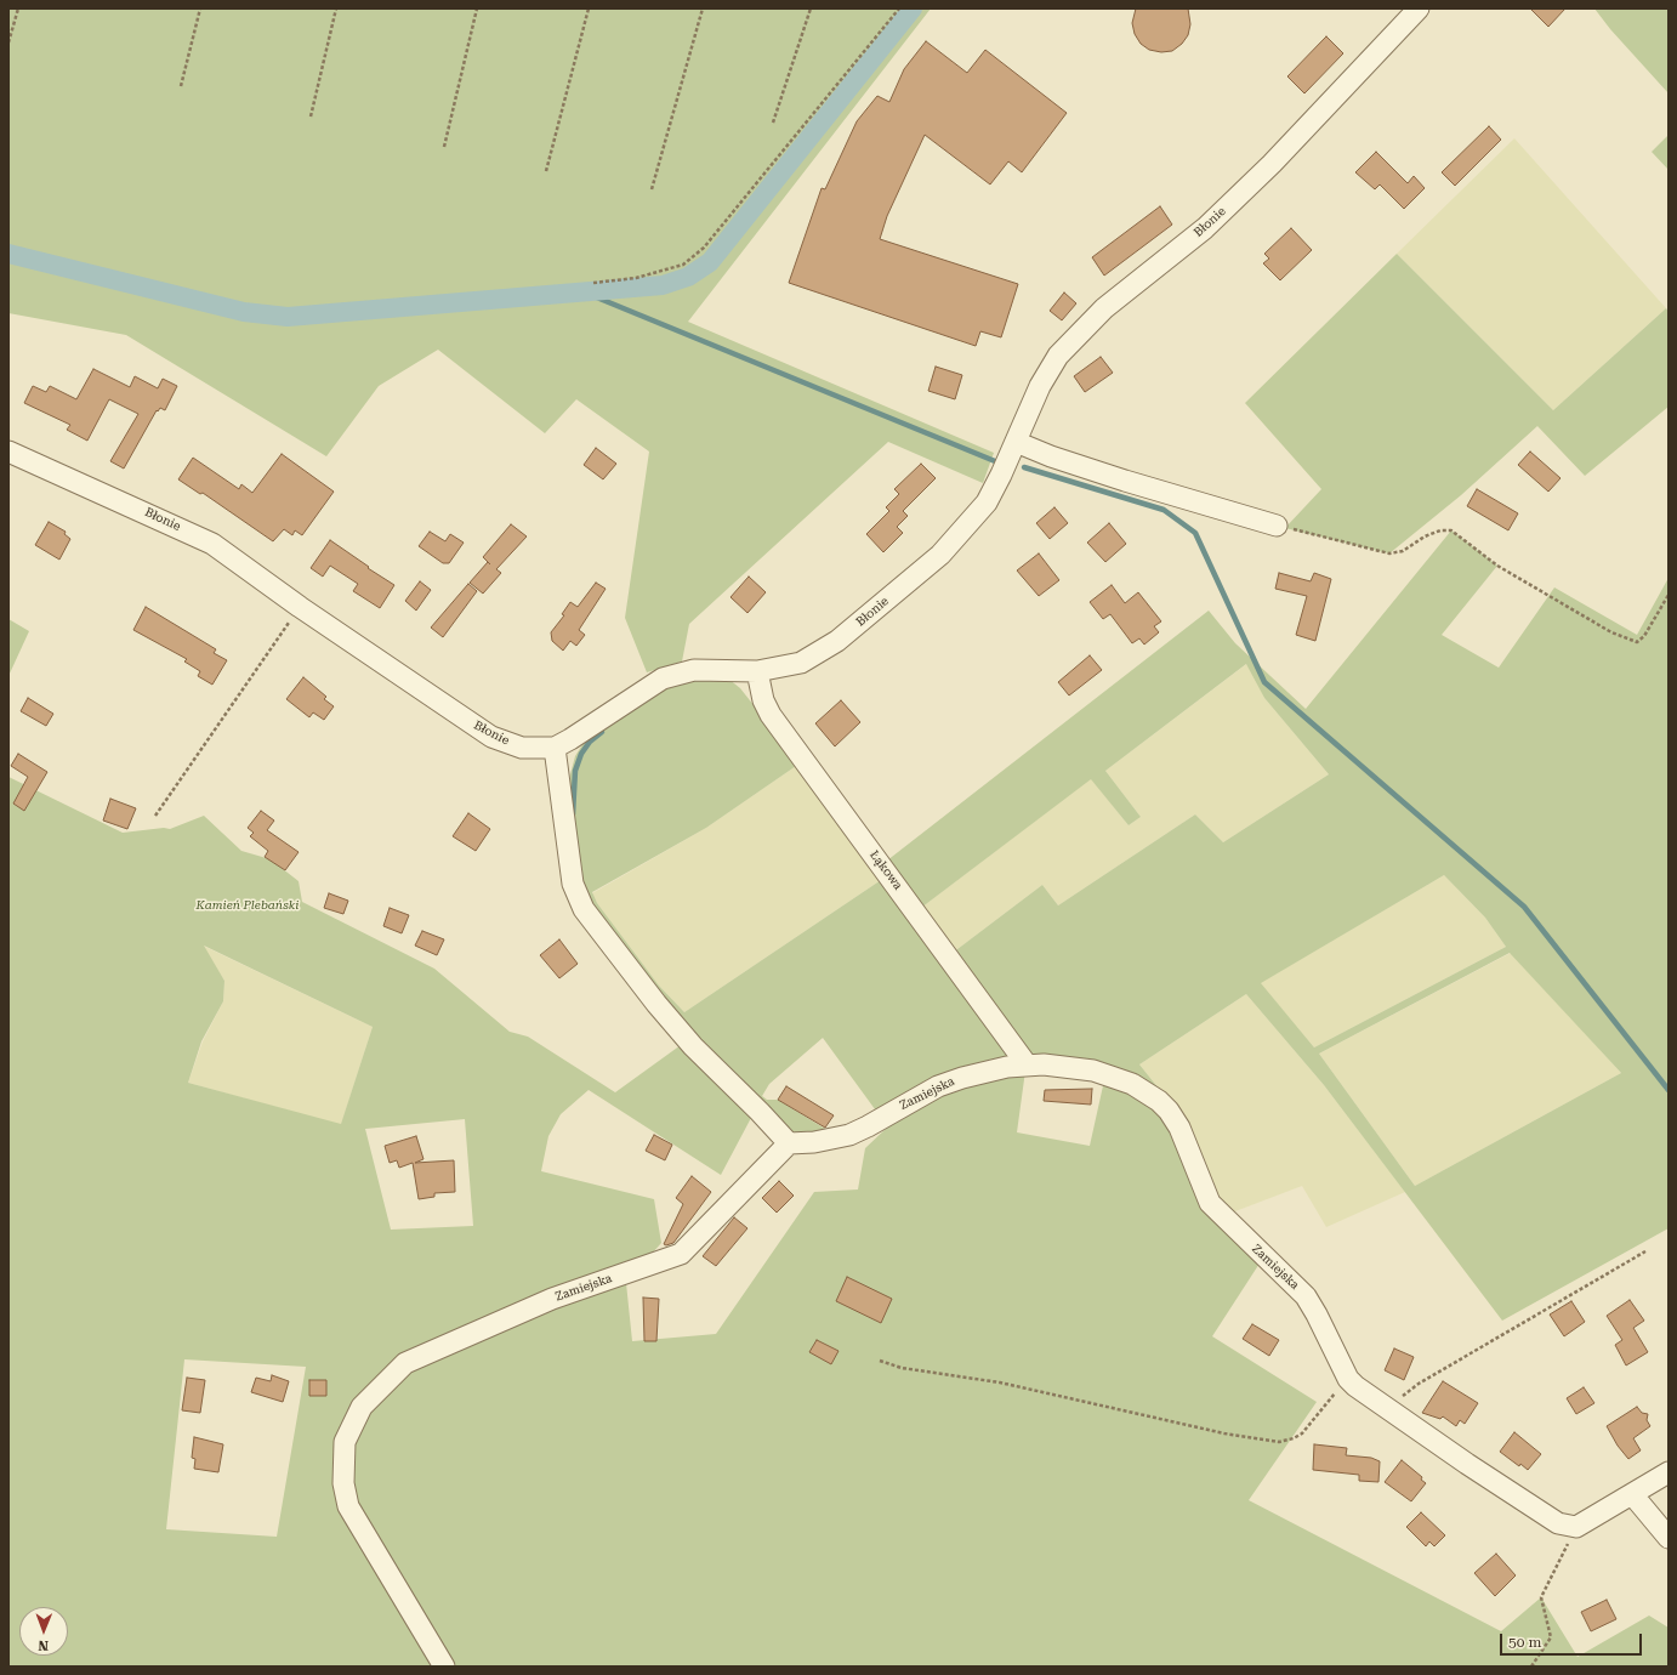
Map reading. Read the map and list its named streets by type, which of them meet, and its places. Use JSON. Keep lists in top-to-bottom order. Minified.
{"streets":{"street":["Błonie","Łąkowa","Zamiejska"]},"crossings":[["Błonie","Łąkowa"],["Łąkowa","Zamiejska"]],"parks":["Kamień Plebański"],"scale_bar":"50 m","north":"bottom"}
